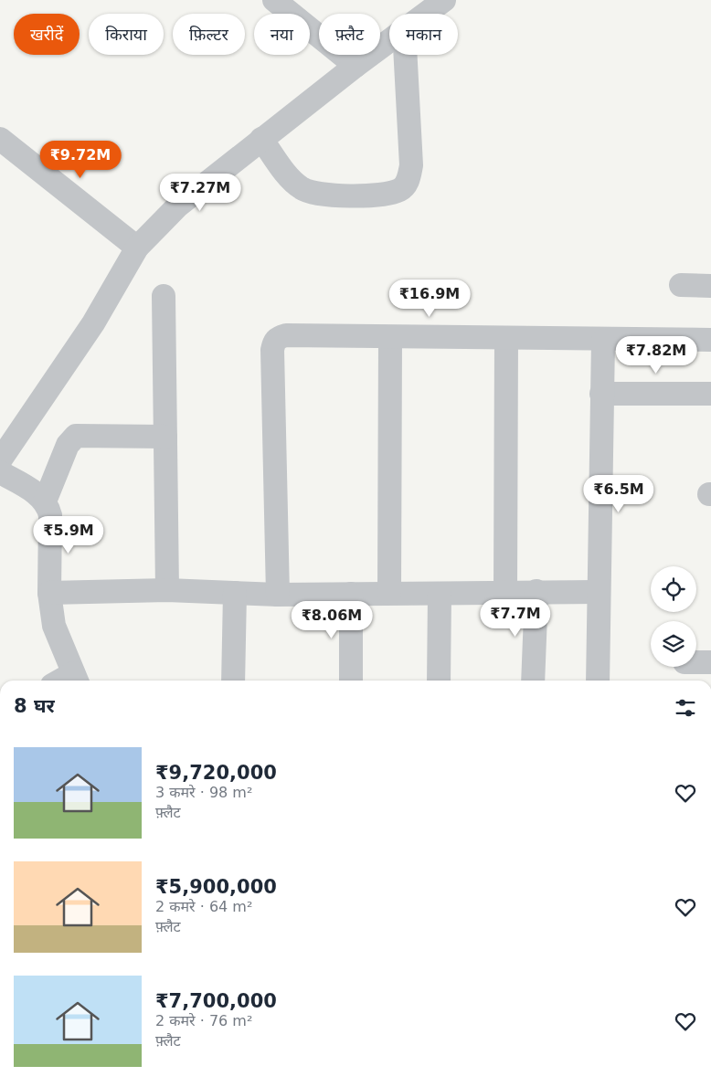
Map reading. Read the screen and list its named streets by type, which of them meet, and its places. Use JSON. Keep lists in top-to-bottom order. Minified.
{"page":{"chip":["खरीदें","किराया","फ़िल्टर","नया","फ़्लैट","मकान"],"price":["₹9.72M","₹7.27M","₹16.9M","₹7.82M","₹6.5M","₹5.9M","₹7.7M","₹8.06M"],"heading":"8 घर","list":[{"name":"₹9,720,000","note":"3 कमरे · 98 m² · फ़्लैट"},{"name":"₹5,900,000","note":"2 कमरे · 64 m² · फ़्लैट"},{"name":"₹7,700,000","note":"2 कमरे · 76 m² · फ़्लैट"}]}}
